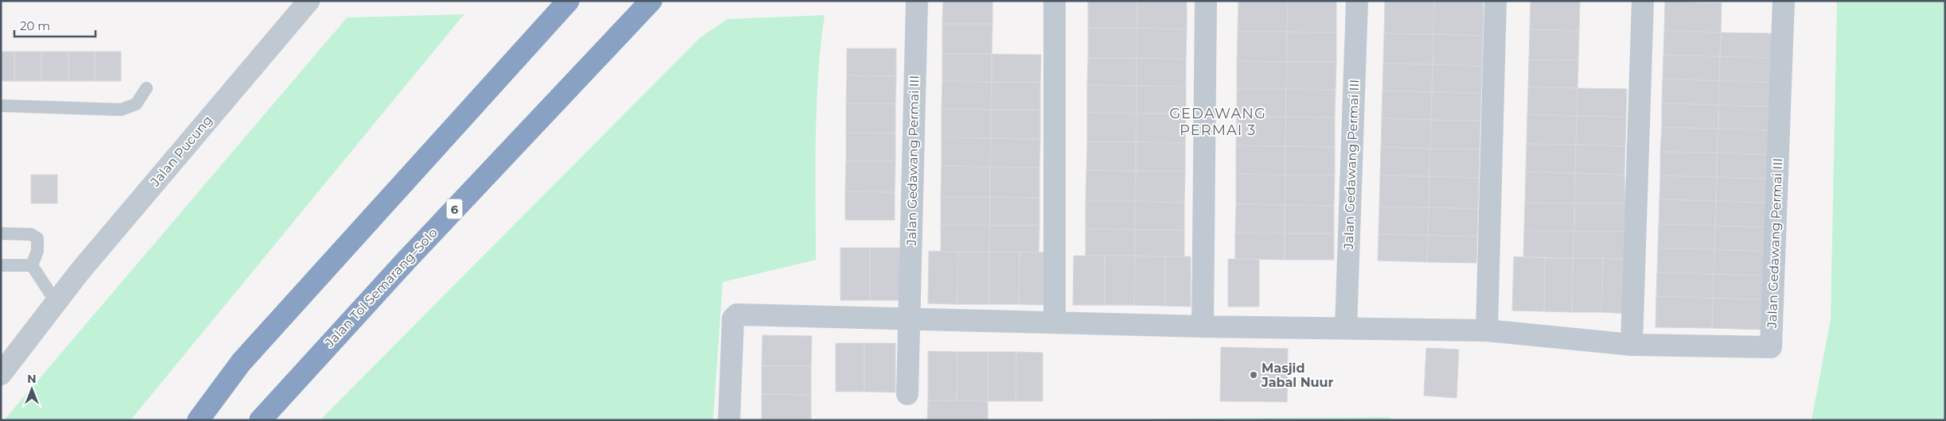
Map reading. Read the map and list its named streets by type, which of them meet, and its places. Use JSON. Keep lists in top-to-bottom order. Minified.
{"streets":{"highway":["6","Jalan Tol Semarang–Solo"],"street":["Jalan Pucung","Jalan Gedawang Permai III"]},"districts":["GEDAWANG PERMAI 3"],"places":["Masjid Jabal Nuur"],"scale_bar":"20 m","north":"top"}
